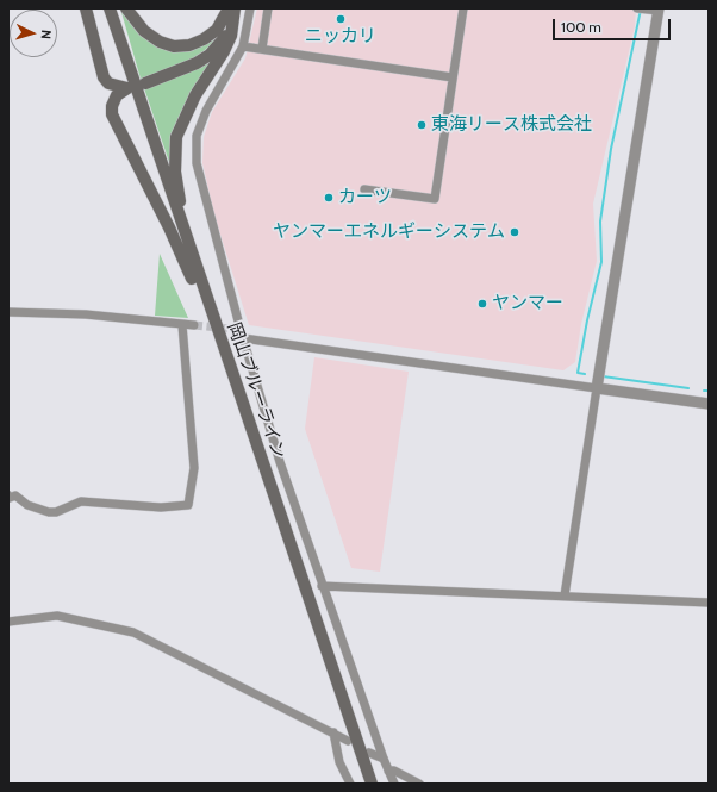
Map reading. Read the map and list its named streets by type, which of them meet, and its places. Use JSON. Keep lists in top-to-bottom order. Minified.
{"streets":{"main road":["岡山ブルーライン"]},"places":["ニッカリ","東海リース株式会社","カーツ","ヤンマーエネルギーシステム","ヤンマー"],"scale_bar":"100 m","north":"right"}
